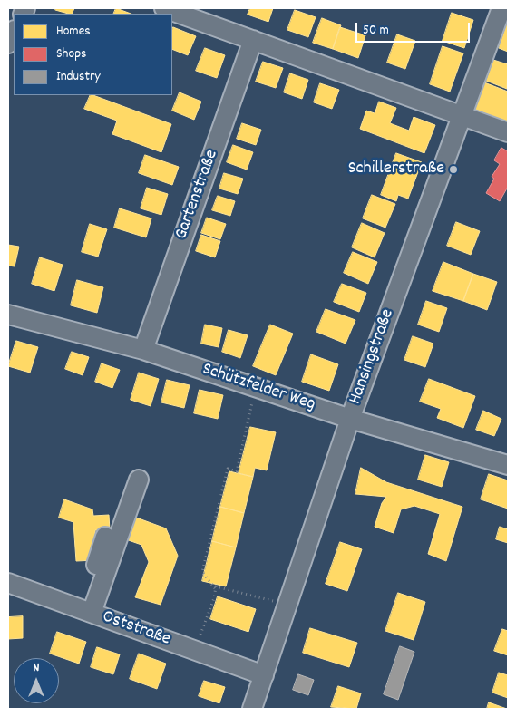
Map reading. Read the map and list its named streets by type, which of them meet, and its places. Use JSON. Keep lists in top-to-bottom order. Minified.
{"streets":{"street":["Gartenstraße","Hansingstraße","Schützfelder Weg","Oststraße"]},"crossings":[["Gartenstraße","Schützfelder Weg"],["Hansingstraße","Schützfelder Weg"],["Hansingstraße","Oststraße"]],"places":["Schillerstraße"],"legend":["Homes","Shops","Industry"],"scale_bar":"50 m","north":"top"}
